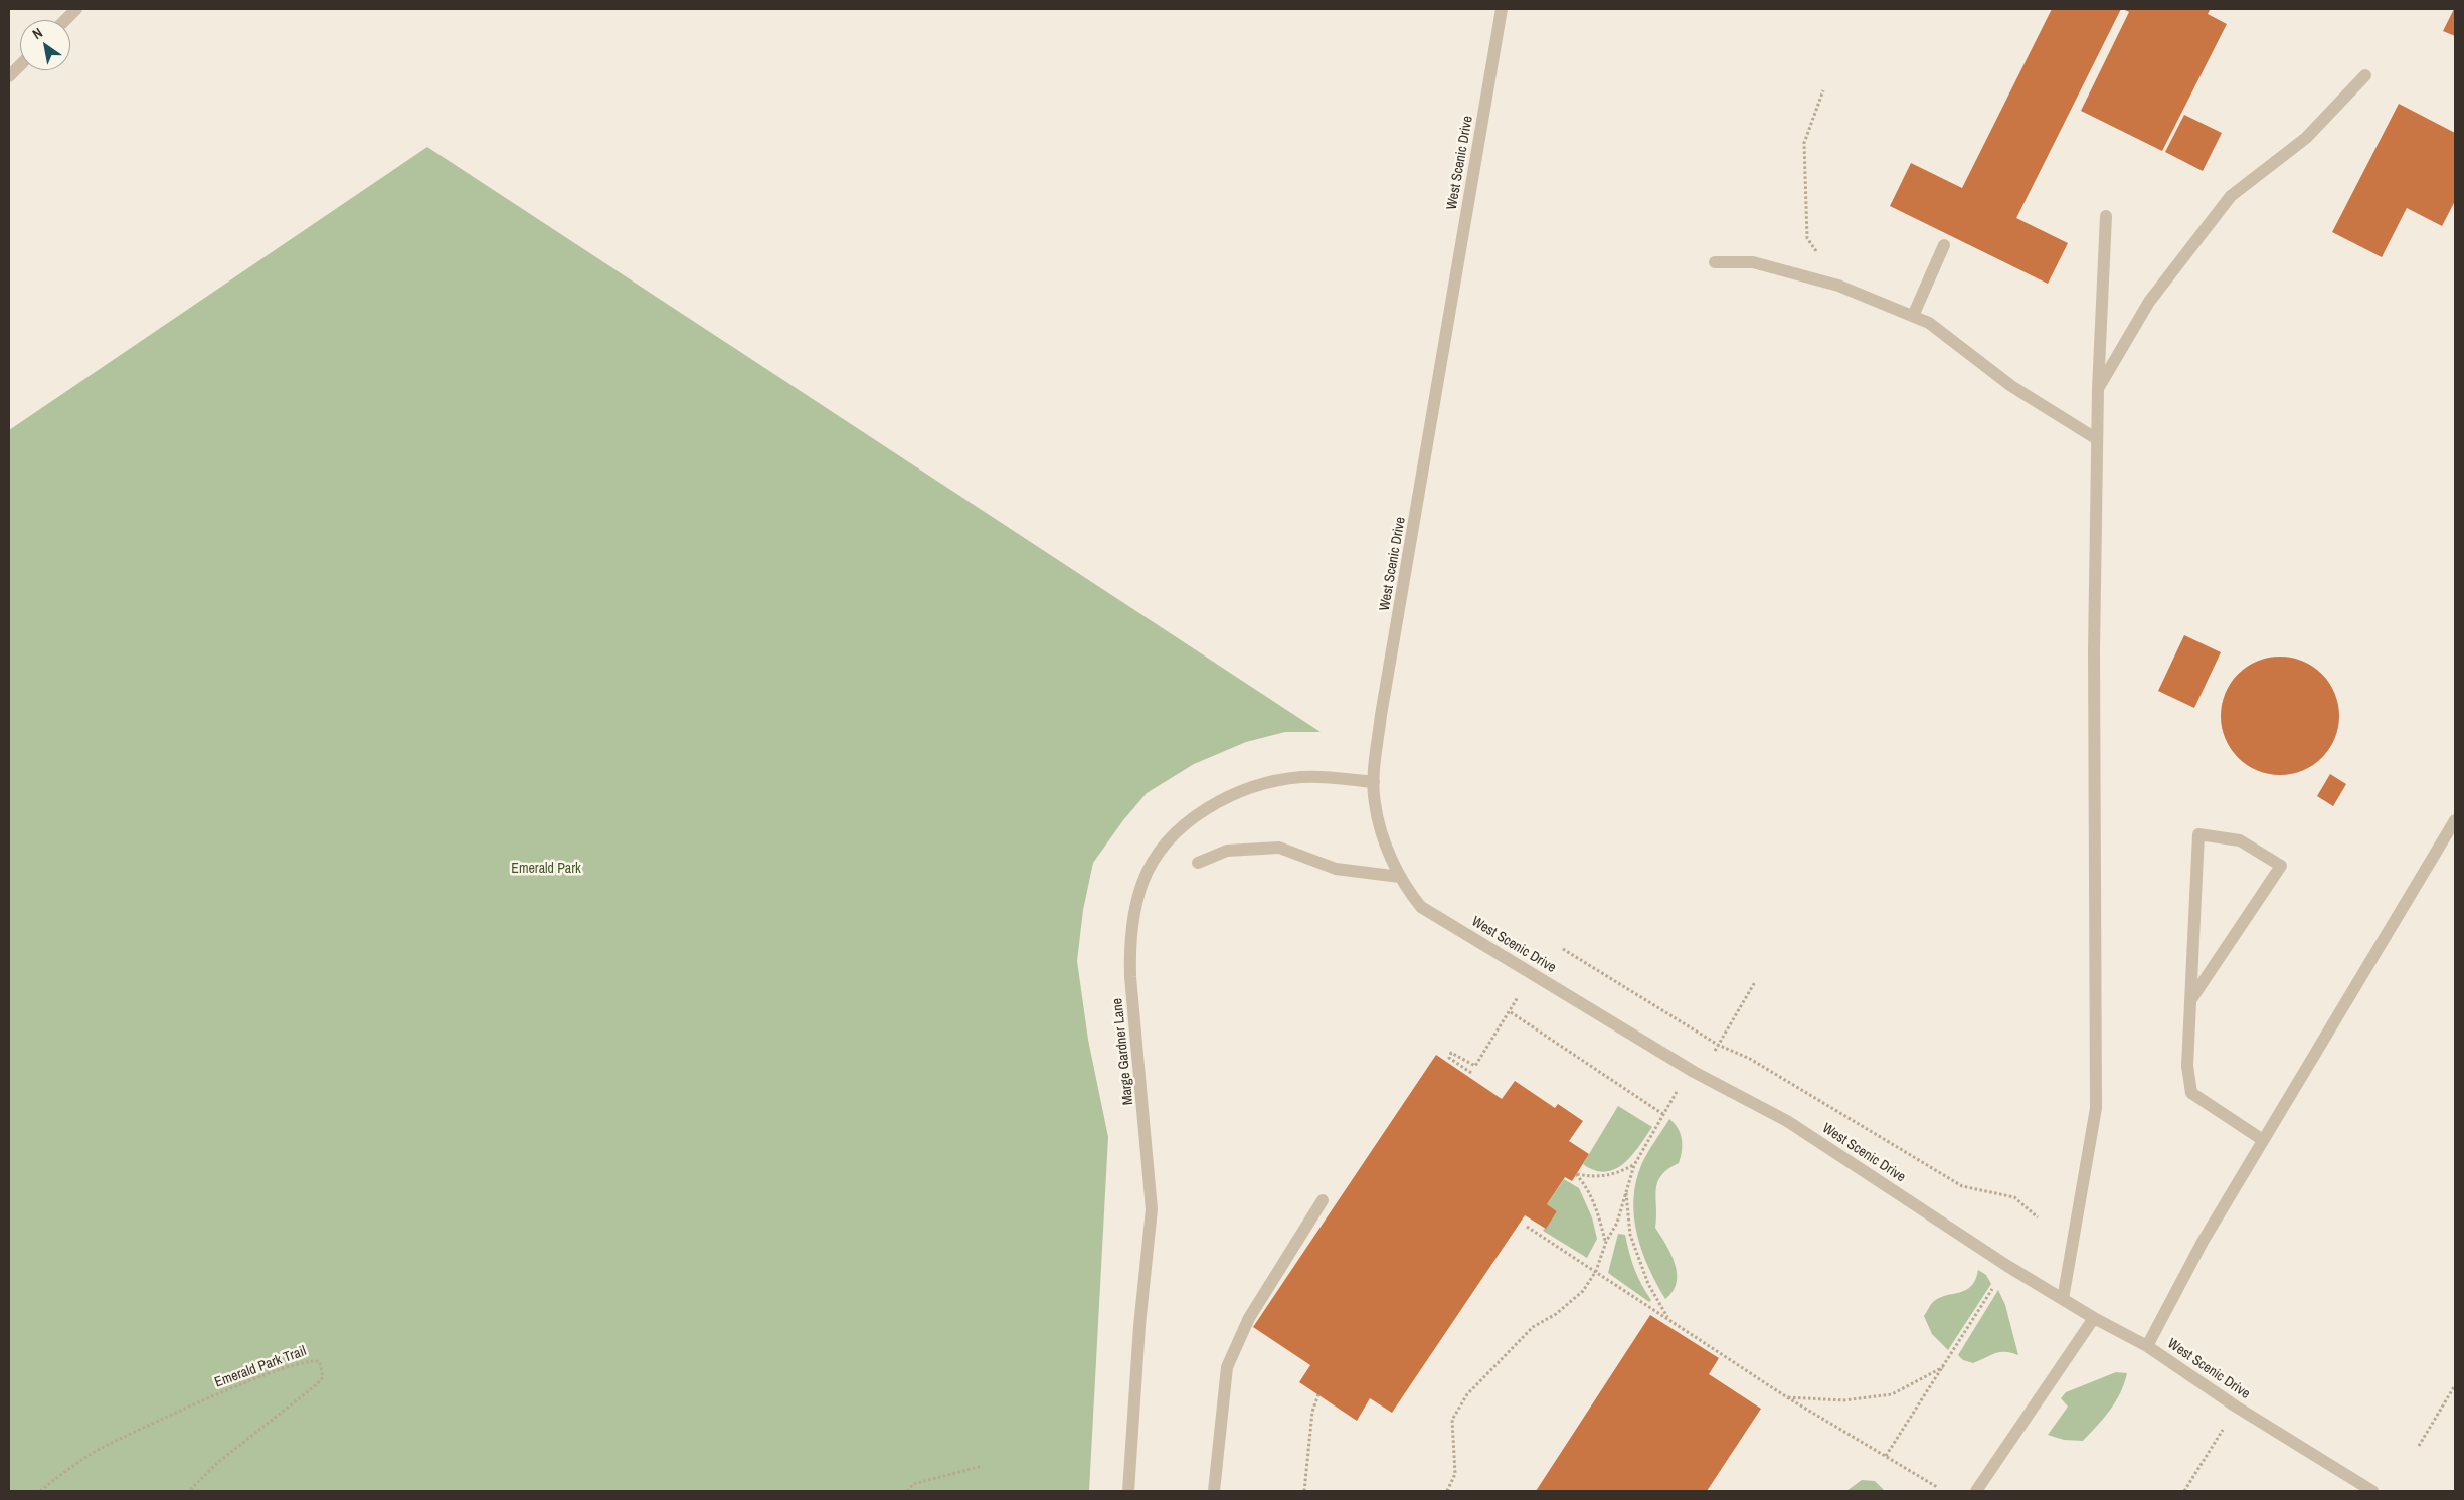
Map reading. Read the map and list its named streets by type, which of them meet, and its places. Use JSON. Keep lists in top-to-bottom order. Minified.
{"streets":{"street":["West Scenic Drive","Marge Gardner Lane"],"path":["Emerald Park Trail"]},"crossings":[["West Scenic Drive","Marge Gardner Lane"]],"parks":["Emerald Park"],"north":"top left"}
